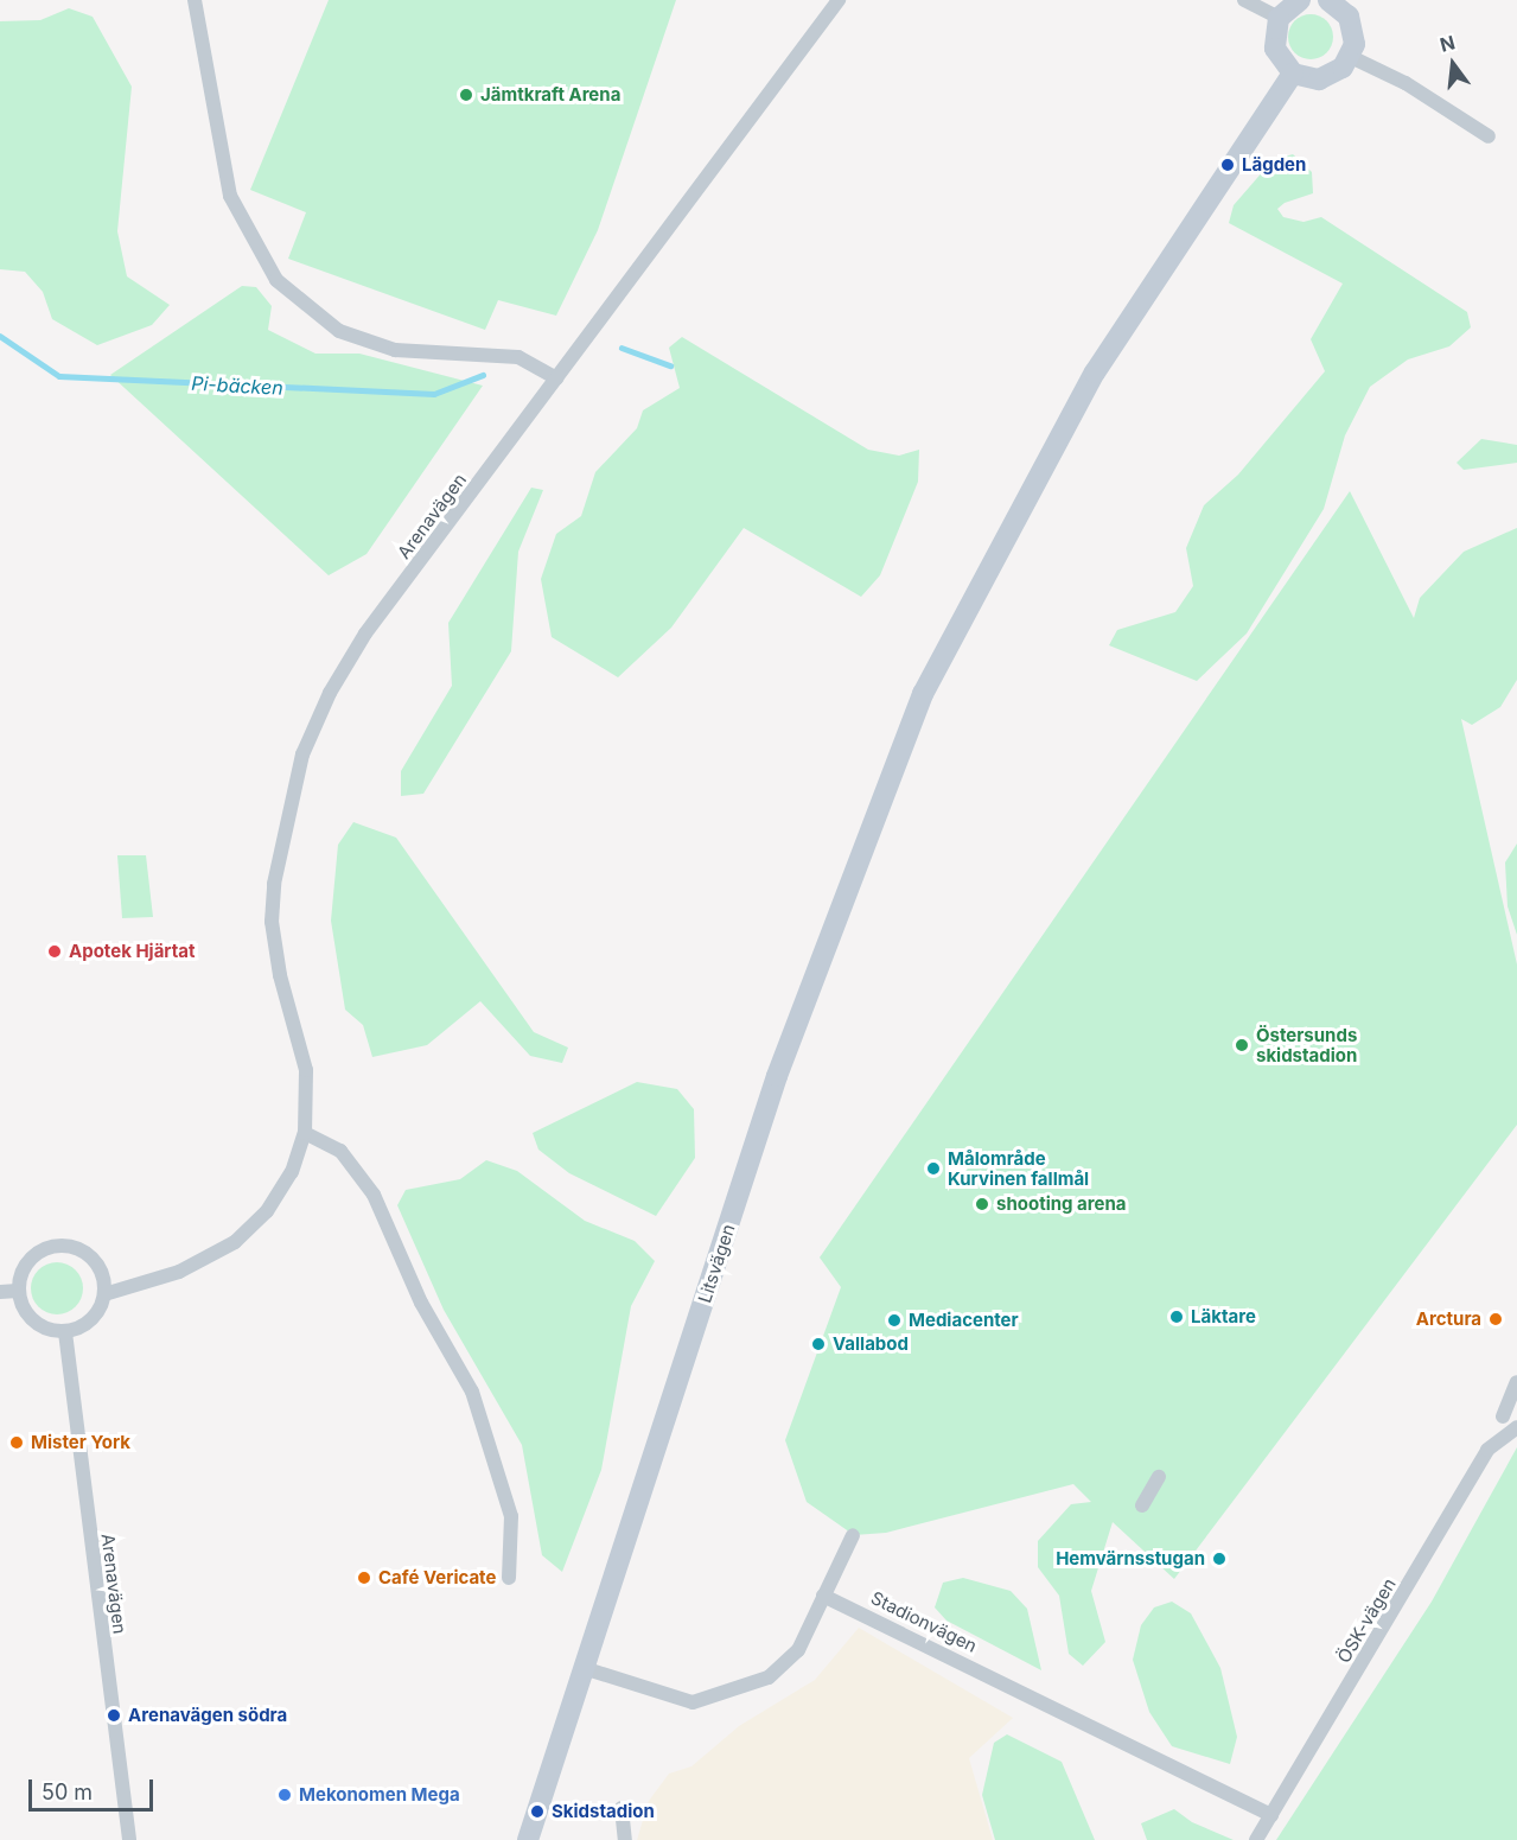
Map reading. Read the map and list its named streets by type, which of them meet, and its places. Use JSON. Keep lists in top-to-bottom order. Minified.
{"streets":{"main road":["Litsvägen"],"street":["Arenavägen","ÖSK-vägen","Stadionvägen"]},"crossings":[["ÖSK-vägen","Stadionvägen"]],"water":["Pi-bäcken"],"places":["Jämtkraft Arena","Lägden","Apotek Hjärtat","Östersunds skidstadion","Målområde Kurvinen fallmål","shooting arena","Läktare","Arctura","Mediacenter","Vallabod","Mister York","Hemvärnsstugan","Café Vericate","Arenavägen södra","Mekonomen Mega","Skidstadion"],"scale_bar":"50 m","north":"top"}
